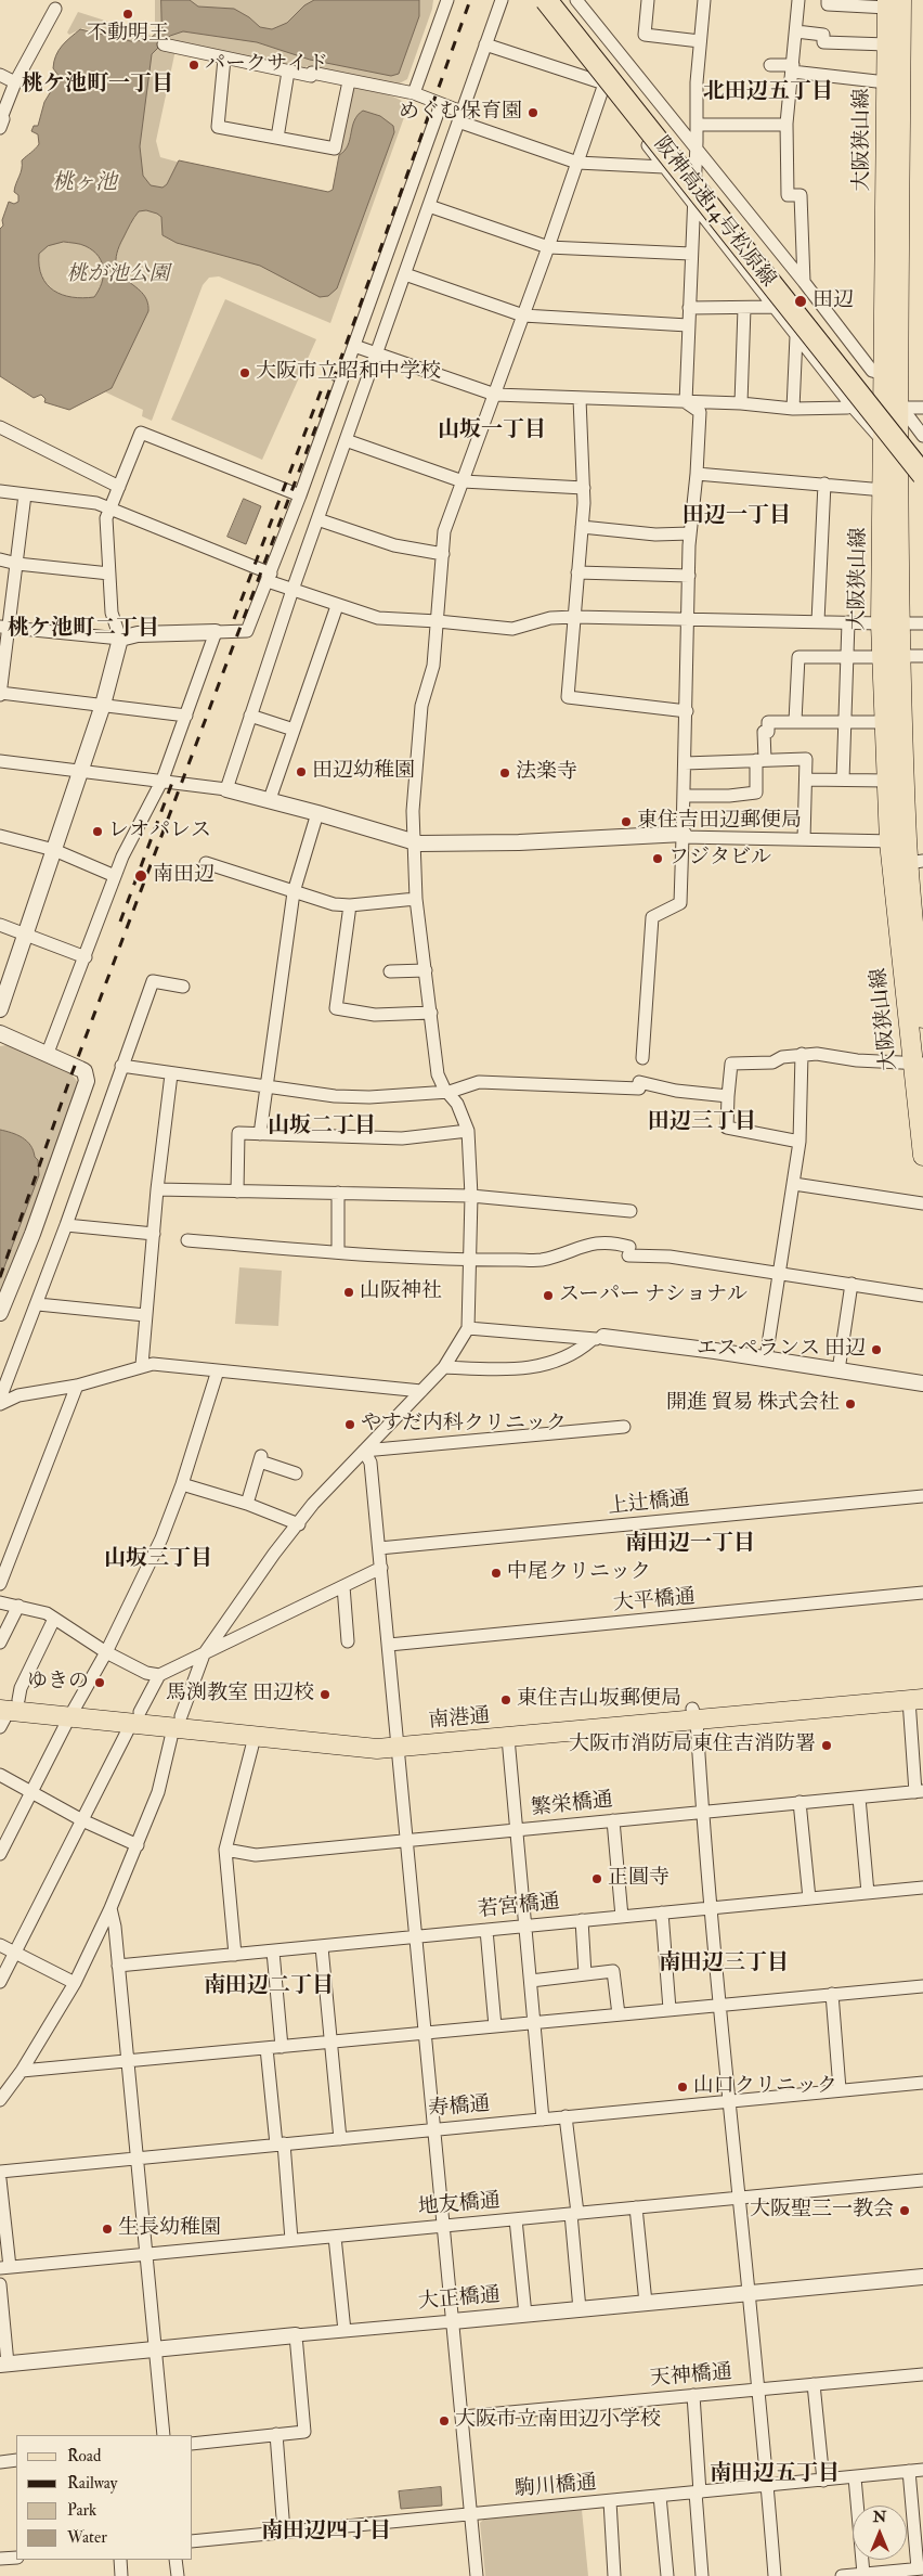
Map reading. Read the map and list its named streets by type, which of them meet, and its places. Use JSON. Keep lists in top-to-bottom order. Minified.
{"streets":{"highway":["阪神高速14号松原線"],"main road":["大阪狭山線","南港通"],"street":["上辻橋通","大平橋通","繁栄橋通","若宮橋通","寿橋通","地友橋通","大正橋通","天神橋通","駒川橋通"]},"districts":["桃ケ池町一丁目","北田辺五丁目","山坂一丁目","田辺一丁目","桃ケ池町二丁目","田辺三丁目","山坂二丁目","南田辺一丁目","山坂三丁目","南田辺三丁目","南田辺二丁目","南田辺五丁目","南田辺四丁目"],"water":["桃ヶ池"],"parks":["桃が池公園"],"places":["不動明王","パークサイド","めぐむ保育園","田辺","大阪市立昭和中学校","田辺幼稚園","法楽寺","東住吉田辺郵便局","レオパレス","フジタビル","南田辺","山阪神社","スーパー ナショナル","エスペランス 田辺","開進 貿易 株式会社","やすだ内科クリニック","中尾クリニック","ゆきの","馬渕教室 田辺校","東住吉山坂郵便局","大阪市消防局東住吉消防署","正圓寺","山口クリニック","大阪聖三一教会","生長幼稚園","大阪市立南田辺小学校"],"legend":["Road","Railway","Park","Water"],"north":"top"}
